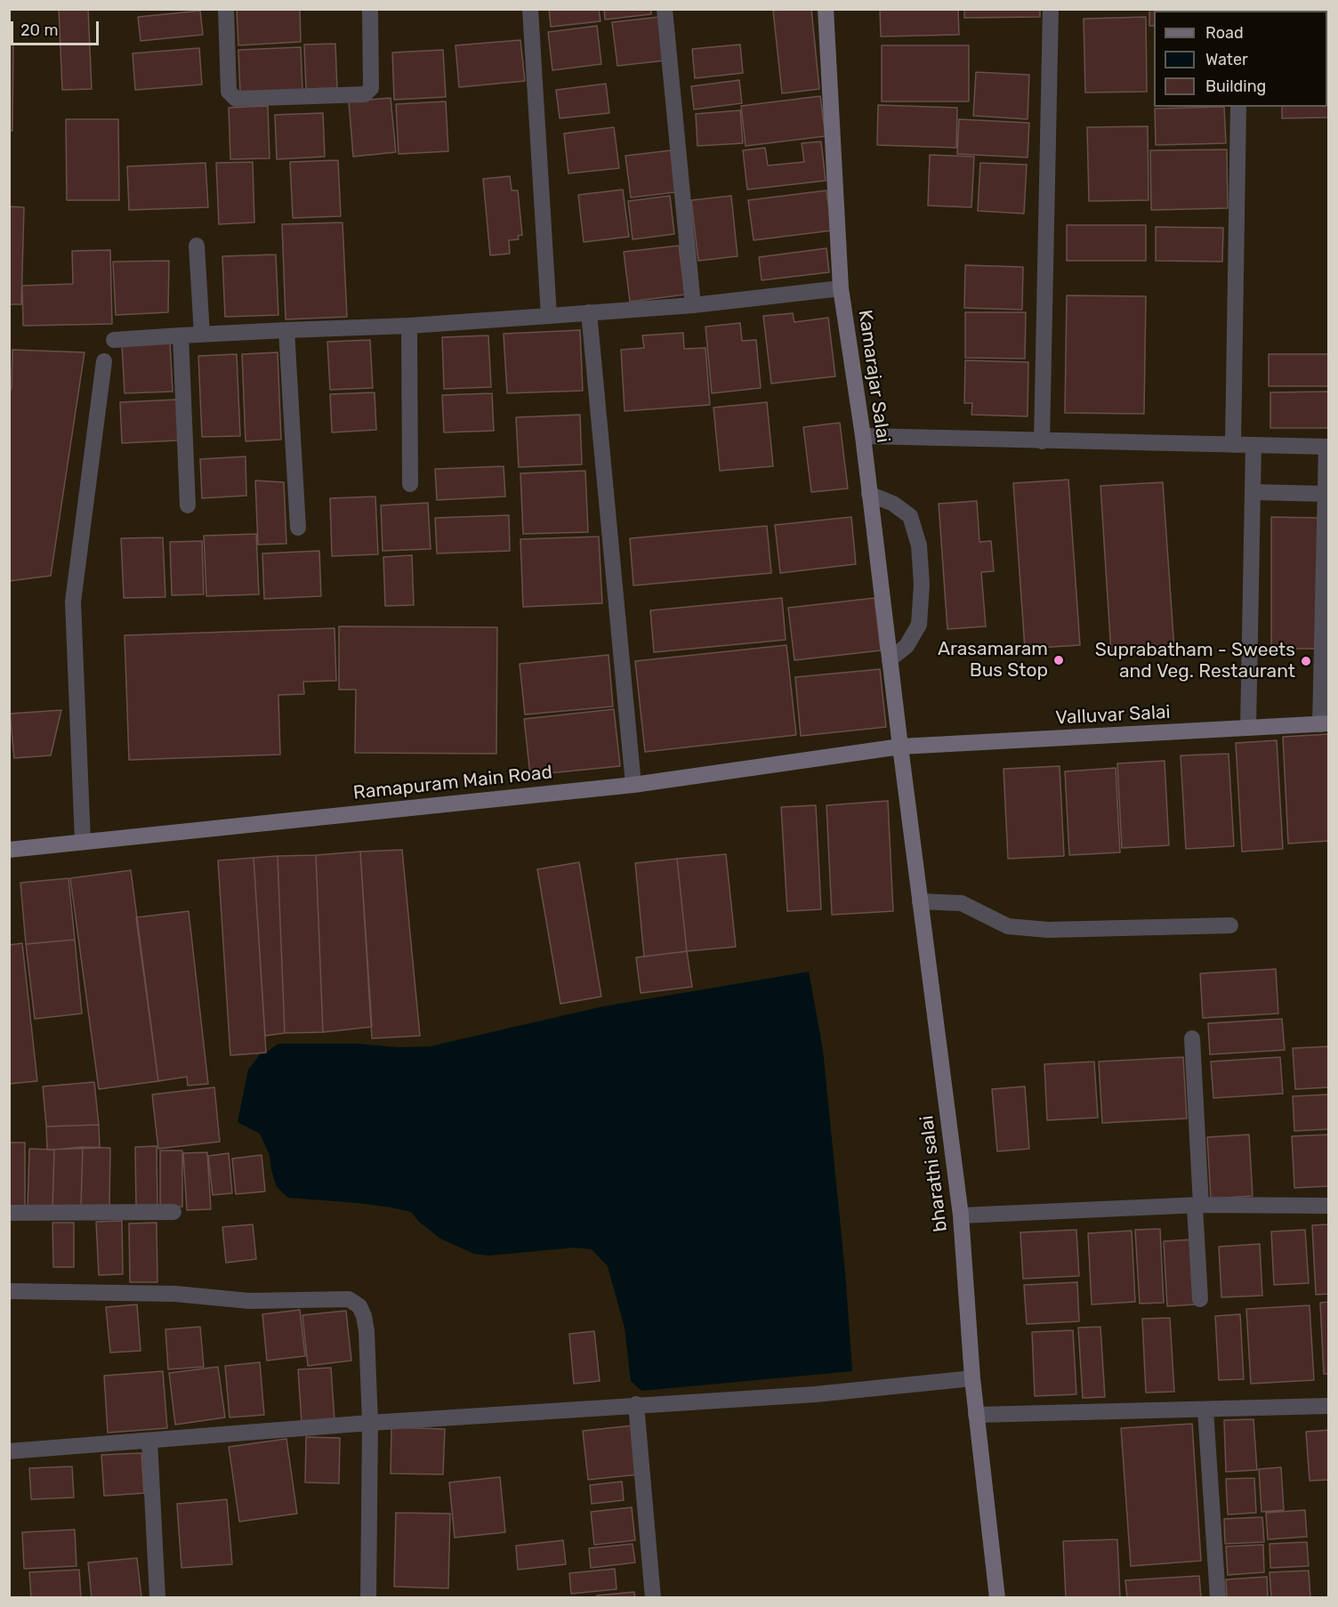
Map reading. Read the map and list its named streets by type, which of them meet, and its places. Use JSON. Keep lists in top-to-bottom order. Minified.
{"streets":{"main road":["Kamarajar Salai","Valluvar Salai","Ramapuram Main Road","bharathi salai"]},"crossings":[["Kamarajar Salai","Valluvar Salai"],["Kamarajar Salai","Ramapuram Main Road"],["Kamarajar Salai","bharathi salai"],["Valluvar Salai","Ramapuram Main Road"],["Valluvar Salai","bharathi salai"],["Ramapuram Main Road","bharathi salai"]],"places":["Arasamaram Bus Stop","Suprabatham - Sweets and Veg. Restaurant"],"legend":["Road","Water","Building"],"scale_bar":"20 m"}
